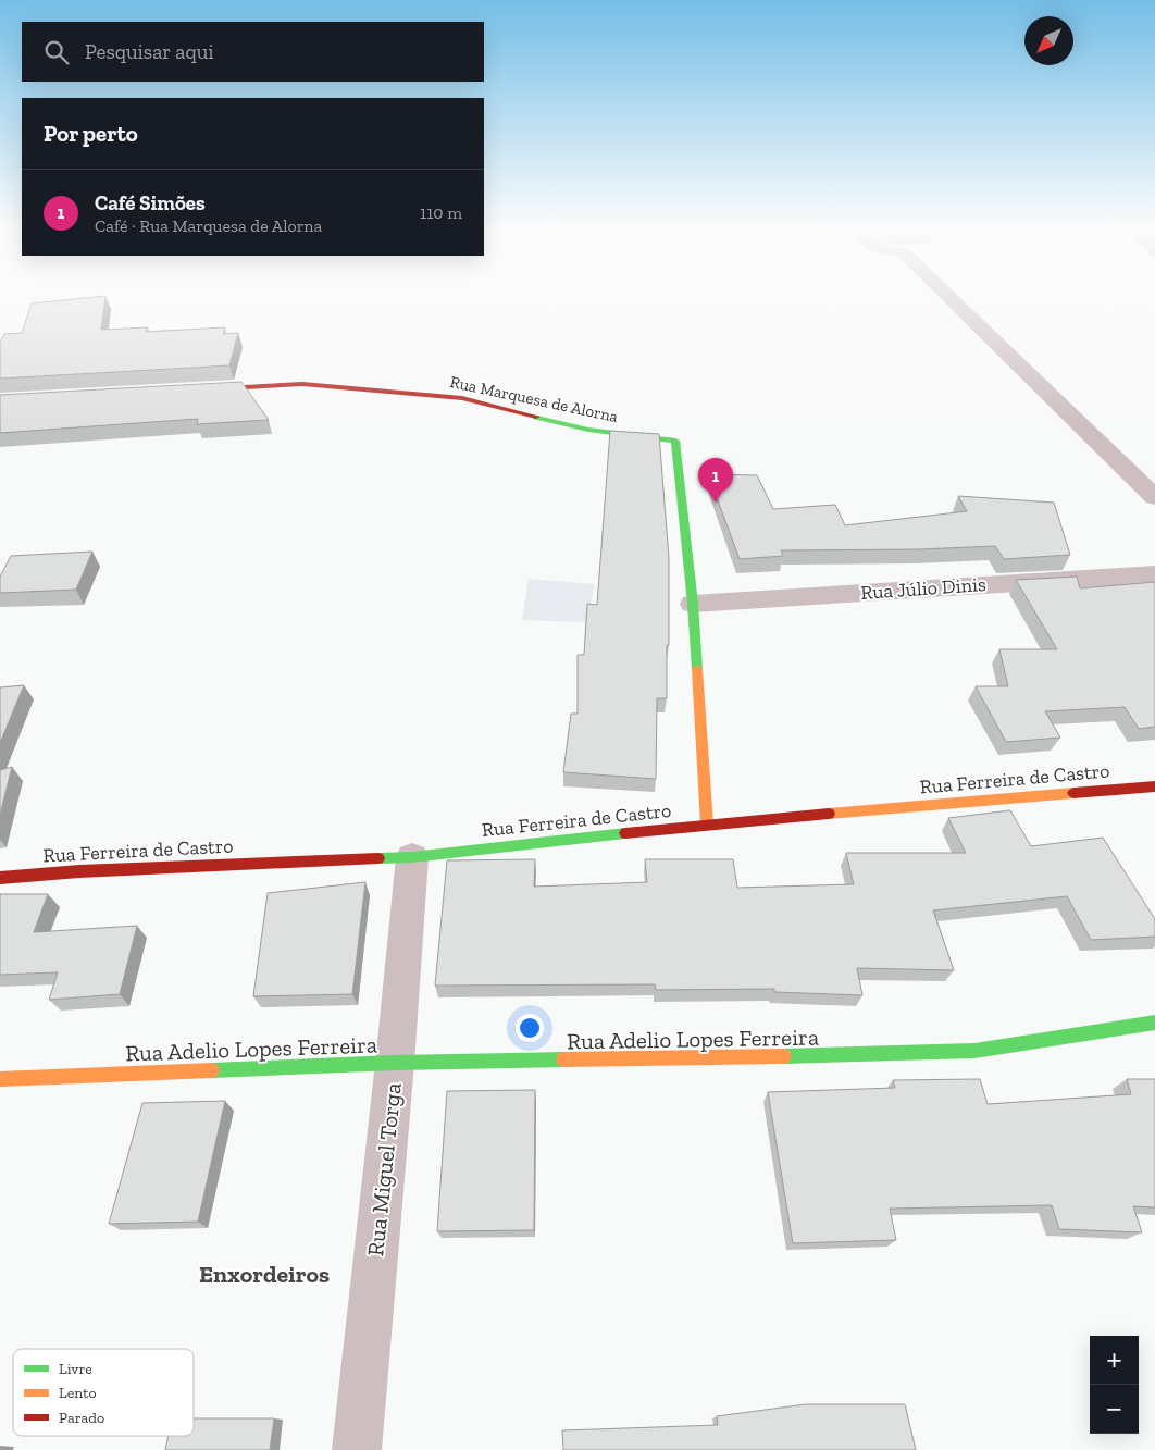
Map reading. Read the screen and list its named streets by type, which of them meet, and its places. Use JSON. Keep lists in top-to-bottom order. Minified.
{"streets":{"street":["Rua Marquesa de Alorna","Rua Júlio Dinis","Rua Ferreira de Castro","Rua Adelio Lopes Ferreira","Rua Miguel Torga"]},"crossings":[["Rua Marquesa de Alorna","Rua Júlio Dinis"],["Rua Marquesa de Alorna","Rua Ferreira de Castro"],["Rua Ferreira de Castro","Rua Miguel Torga"],["Rua Adelio Lopes Ferreira","Rua Miguel Torga"]],"districts":["Enxordeiros"],"legend":["Livre","Lento","Parado"],"north":"bottom left","page":{"search":"Pesquisar aqui","heading":"Por perto","list":[{"mark":"1","name":"Café Simões","note":"Café · Rua Marquesa de Alorna","value":"110 m"}],"pins":"1","map_buttons":["+","−"]}}
